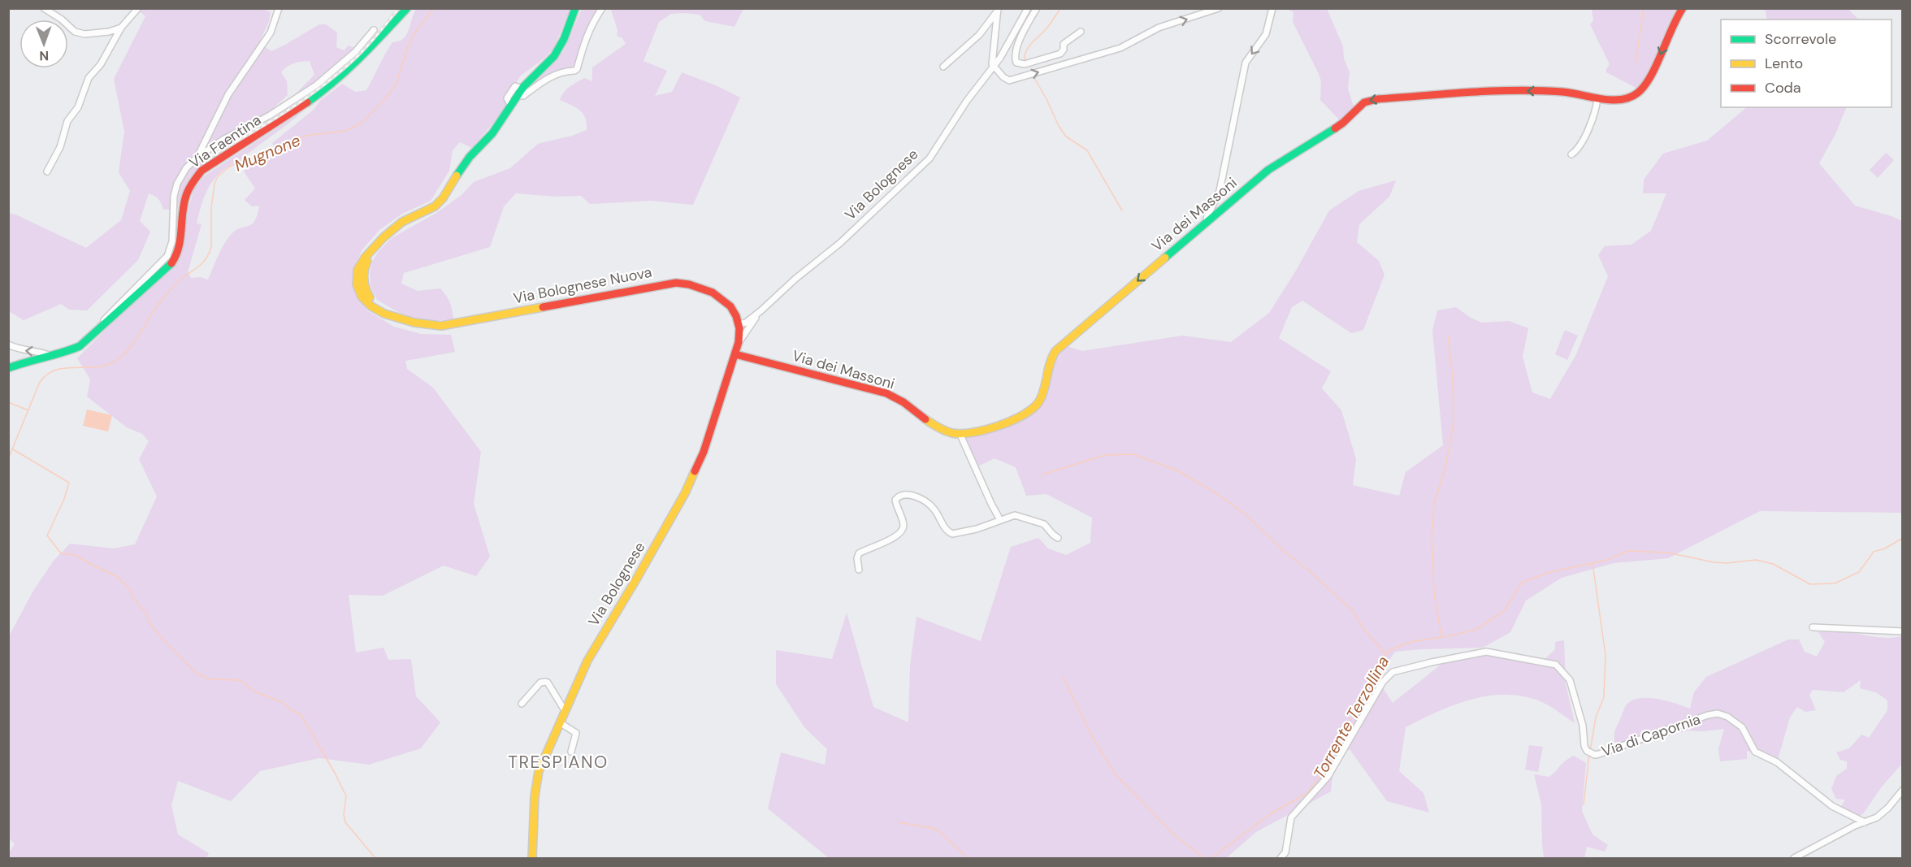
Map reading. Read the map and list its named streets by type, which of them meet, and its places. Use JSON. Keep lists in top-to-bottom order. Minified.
{"streets":{"main road":["Via Faentina","Via Bolognese","Via dei Massoni","Via Bolognese Nuova"],"street":["Via di Capornia"]},"crossings":[["Via Bolognese","Via dei Massoni"],["Via Bolognese","Via Bolognese Nuova"]],"one_way":["Via dei Massoni"],"districts":["TRESPIANO"],"water":["Mugnone","Torrente Terzollina"],"legend":["Scorrevole","Lento","Coda"],"north":"bottom"}
